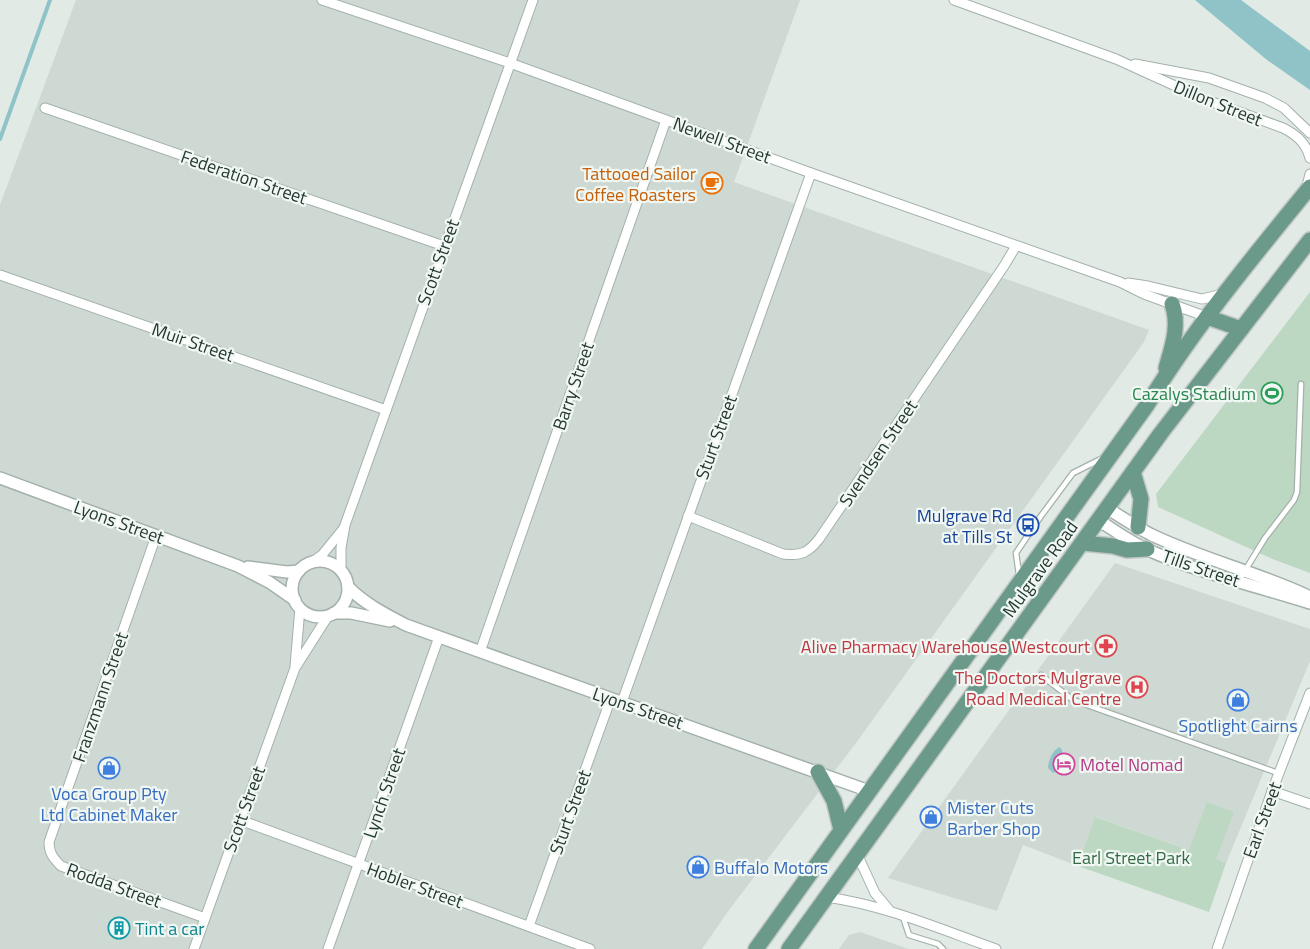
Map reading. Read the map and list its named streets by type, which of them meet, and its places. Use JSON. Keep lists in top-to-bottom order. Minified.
{"streets":{"main road":["Mulgrave Road"],"street":["Dillon Street","Newell Street","Federation Street","Scott Street","Muir Street","Barry Street","Sturt Street","Svendsen Street","Lyons Street","Tills Street","Franzmann Street","Lynch Street","Earl Street","Rodda Street","Hobler Street"]},"crossings":[["Newell Street","Scott Street"],["Newell Street","Barry Street"],["Newell Street","Sturt Street"],["Newell Street","Svendsen Street"],["Newell Street","Mulgrave Road"],["Federation Street","Scott Street"],["Scott Street","Muir Street"],["Scott Street","Lyons Street"],["Scott Street","Rodda Street"],["Scott Street","Hobler Street"],["Barry Street","Lyons Street"],["Sturt Street","Svendsen Street"],["Sturt Street","Lyons Street"],["Sturt Street","Hobler Street"],["Lyons Street","Mulgrave Road"],["Lyons Street","Franzmann Street"],["Lyons Street","Lynch Street"],["Tills Street","Mulgrave Road"],["Franzmann Street","Rodda Street"],["Lynch Street","Hobler Street"]],"parks":["Earl Street Park"],"places":{"cafe":["Tattooed Sailor Coffee Roasters"],"sports":["Cazalys Stadium"],"bus stop":["Mulgrave Rd at Tills St"],"pharmacy":["Alive Pharmacy Warehouse Westcourt"],"hospital":["The Doctors Mulgrave Road Medical Centre"],"shop":["Spotlight Cairns","Voca Group Pty Ltd Cabinet Maker","Mister Cuts Barber Shop","Buffalo Motors"],"hotel":["Motel Nomad"],"building":["Tint a car"]}}
